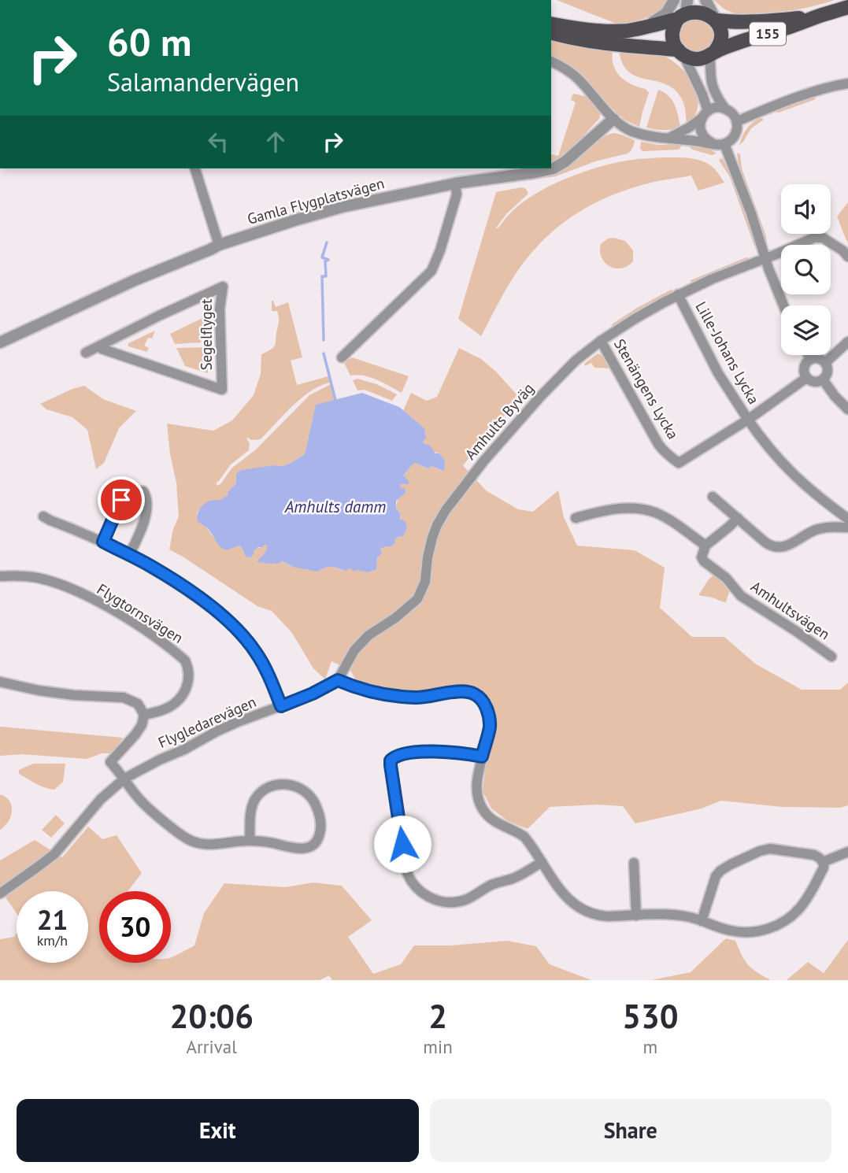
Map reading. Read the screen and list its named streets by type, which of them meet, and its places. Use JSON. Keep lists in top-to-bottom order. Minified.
{"streets":{"main road":["155"],"street":["Gamla Flygplatsvägen","Segelflyget","Lille-Johans Lycka","Stenängens Lycka","Amhults Byväg","Amhultsvägen","Flygtornsvägen","Flygledarevägen"]},"crossings":[["Lille-Johans Lycka","Stenängens Lycka"],["Lille-Johans Lycka","Amhults Byväg"],["Stenängens Lycka","Amhults Byväg"],["Amhults Byväg","Flygledarevägen"]],"water":["Amhults damm"],"page":{"turn":["60 m","Salamandervägen"],"speed":"21 km/h","limit":"30","eta":["20:06","Arrival","2","min","530","m"],"buttons":["Exit","Share"]}}
